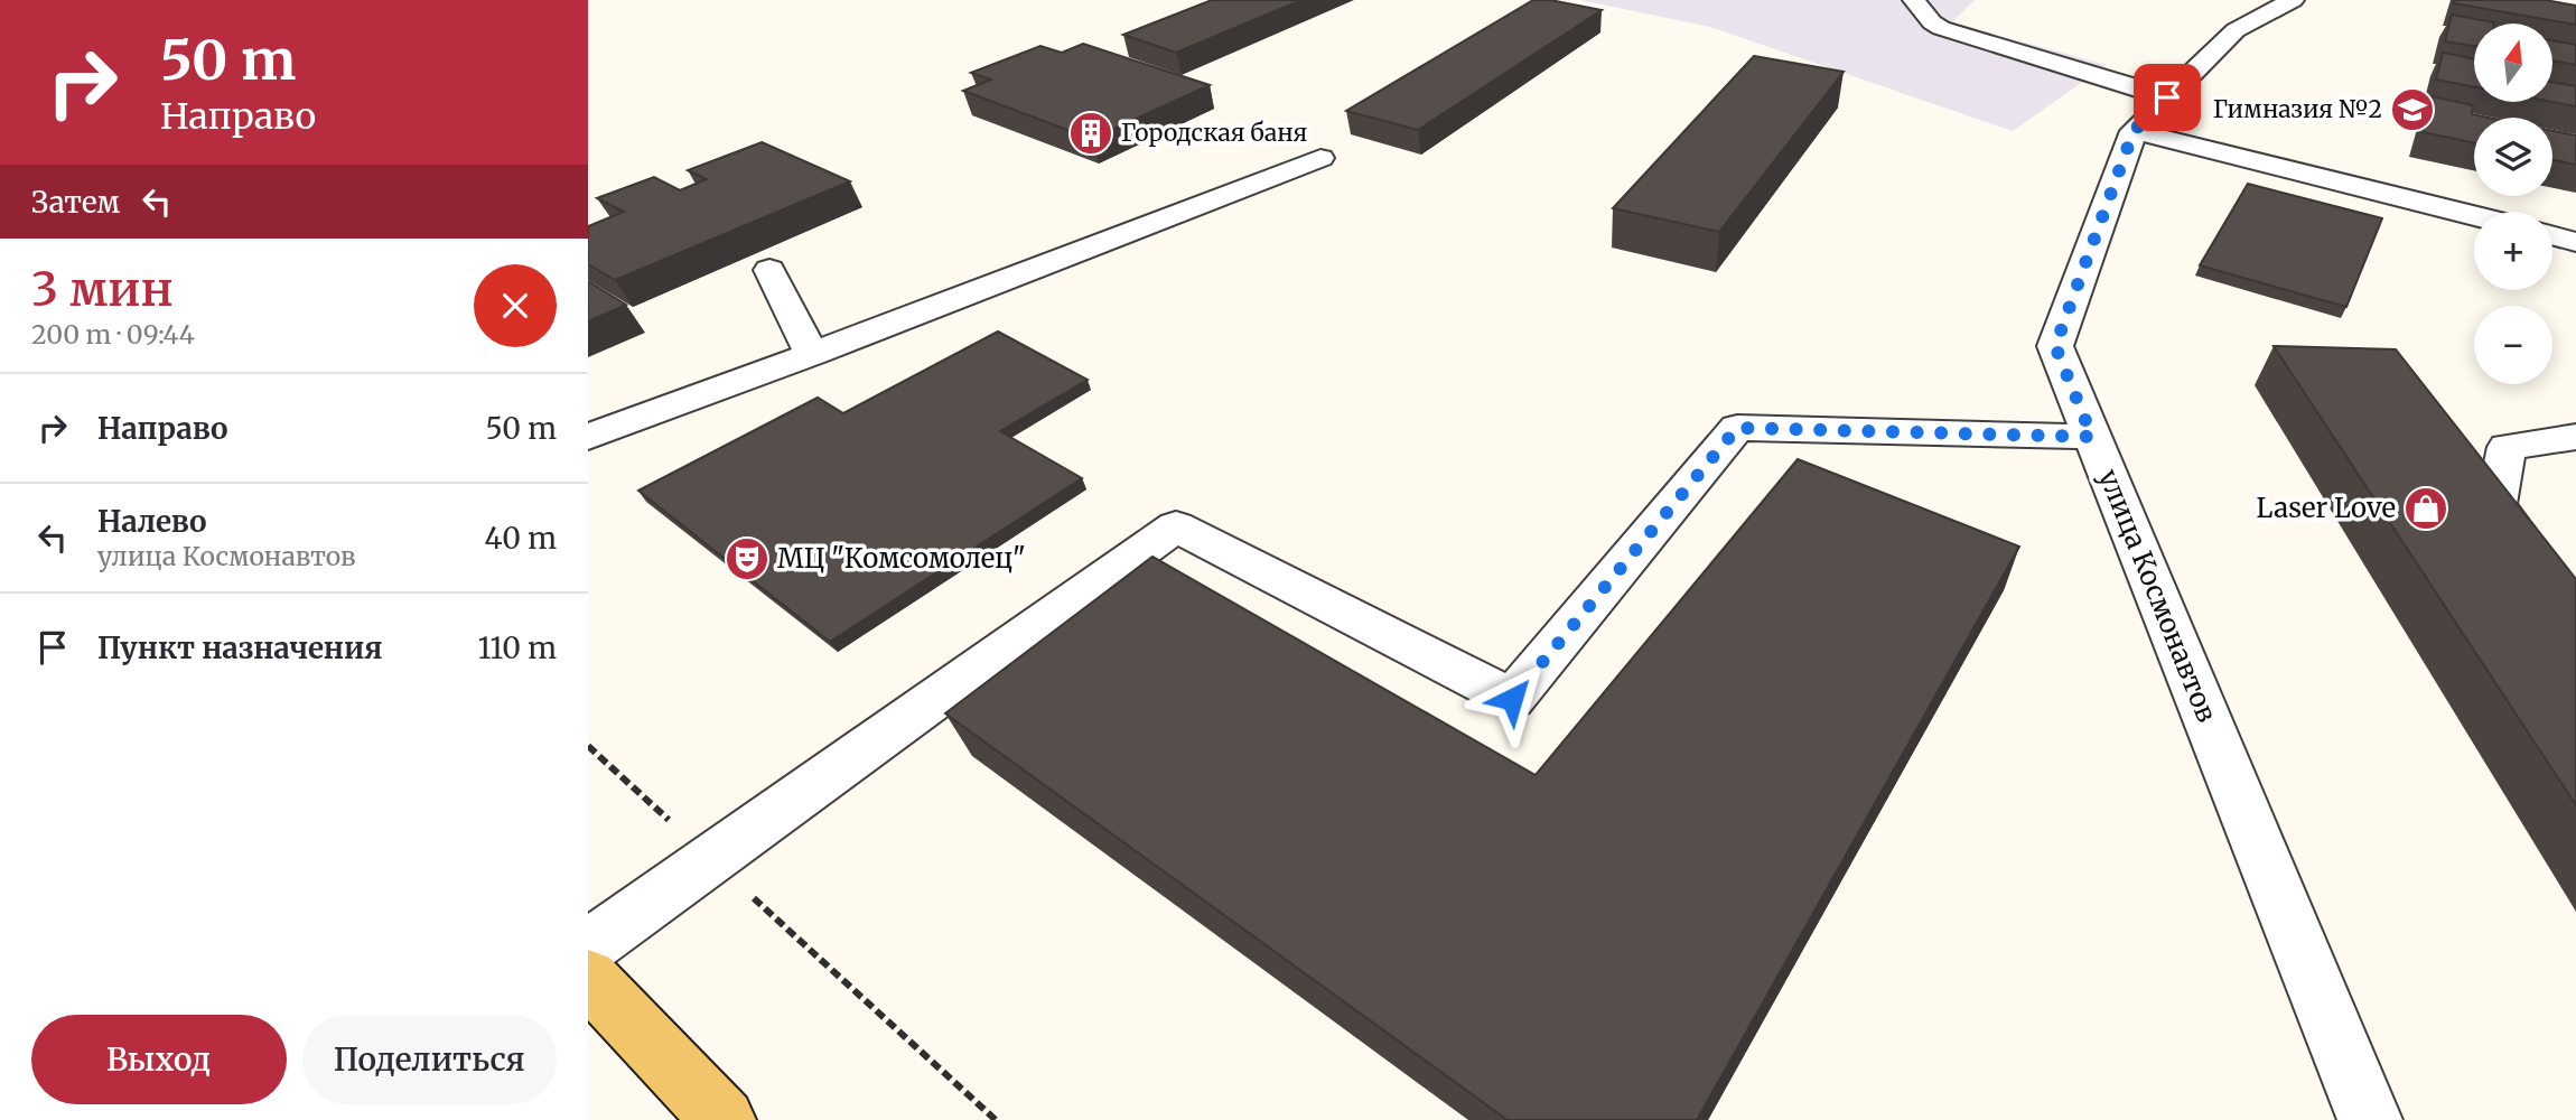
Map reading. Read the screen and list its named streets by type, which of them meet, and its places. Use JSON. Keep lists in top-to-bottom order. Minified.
{"streets":{"street":["улица Космонавтов"]},"places":{"school or university":["Гимназия №2"],"building":["Городская баня"],"shop":["Laser Love"],"theatre":["МЦ \"Комсомолец\""]},"north":"top","page":{"turn":["50 m","Направо"],"map_buttons":["+","−"],"then":"Затем","heading":["3 мин","200 m · 09:44"],"list":[{"name":"Направо","value":"50 m"},{"name":"Налево","note":"улица Космонавтов","value":"40 m"},{"name":"Пункт назначения","value":"110 m"}],"buttons":["Выход","Поделиться"]}}
